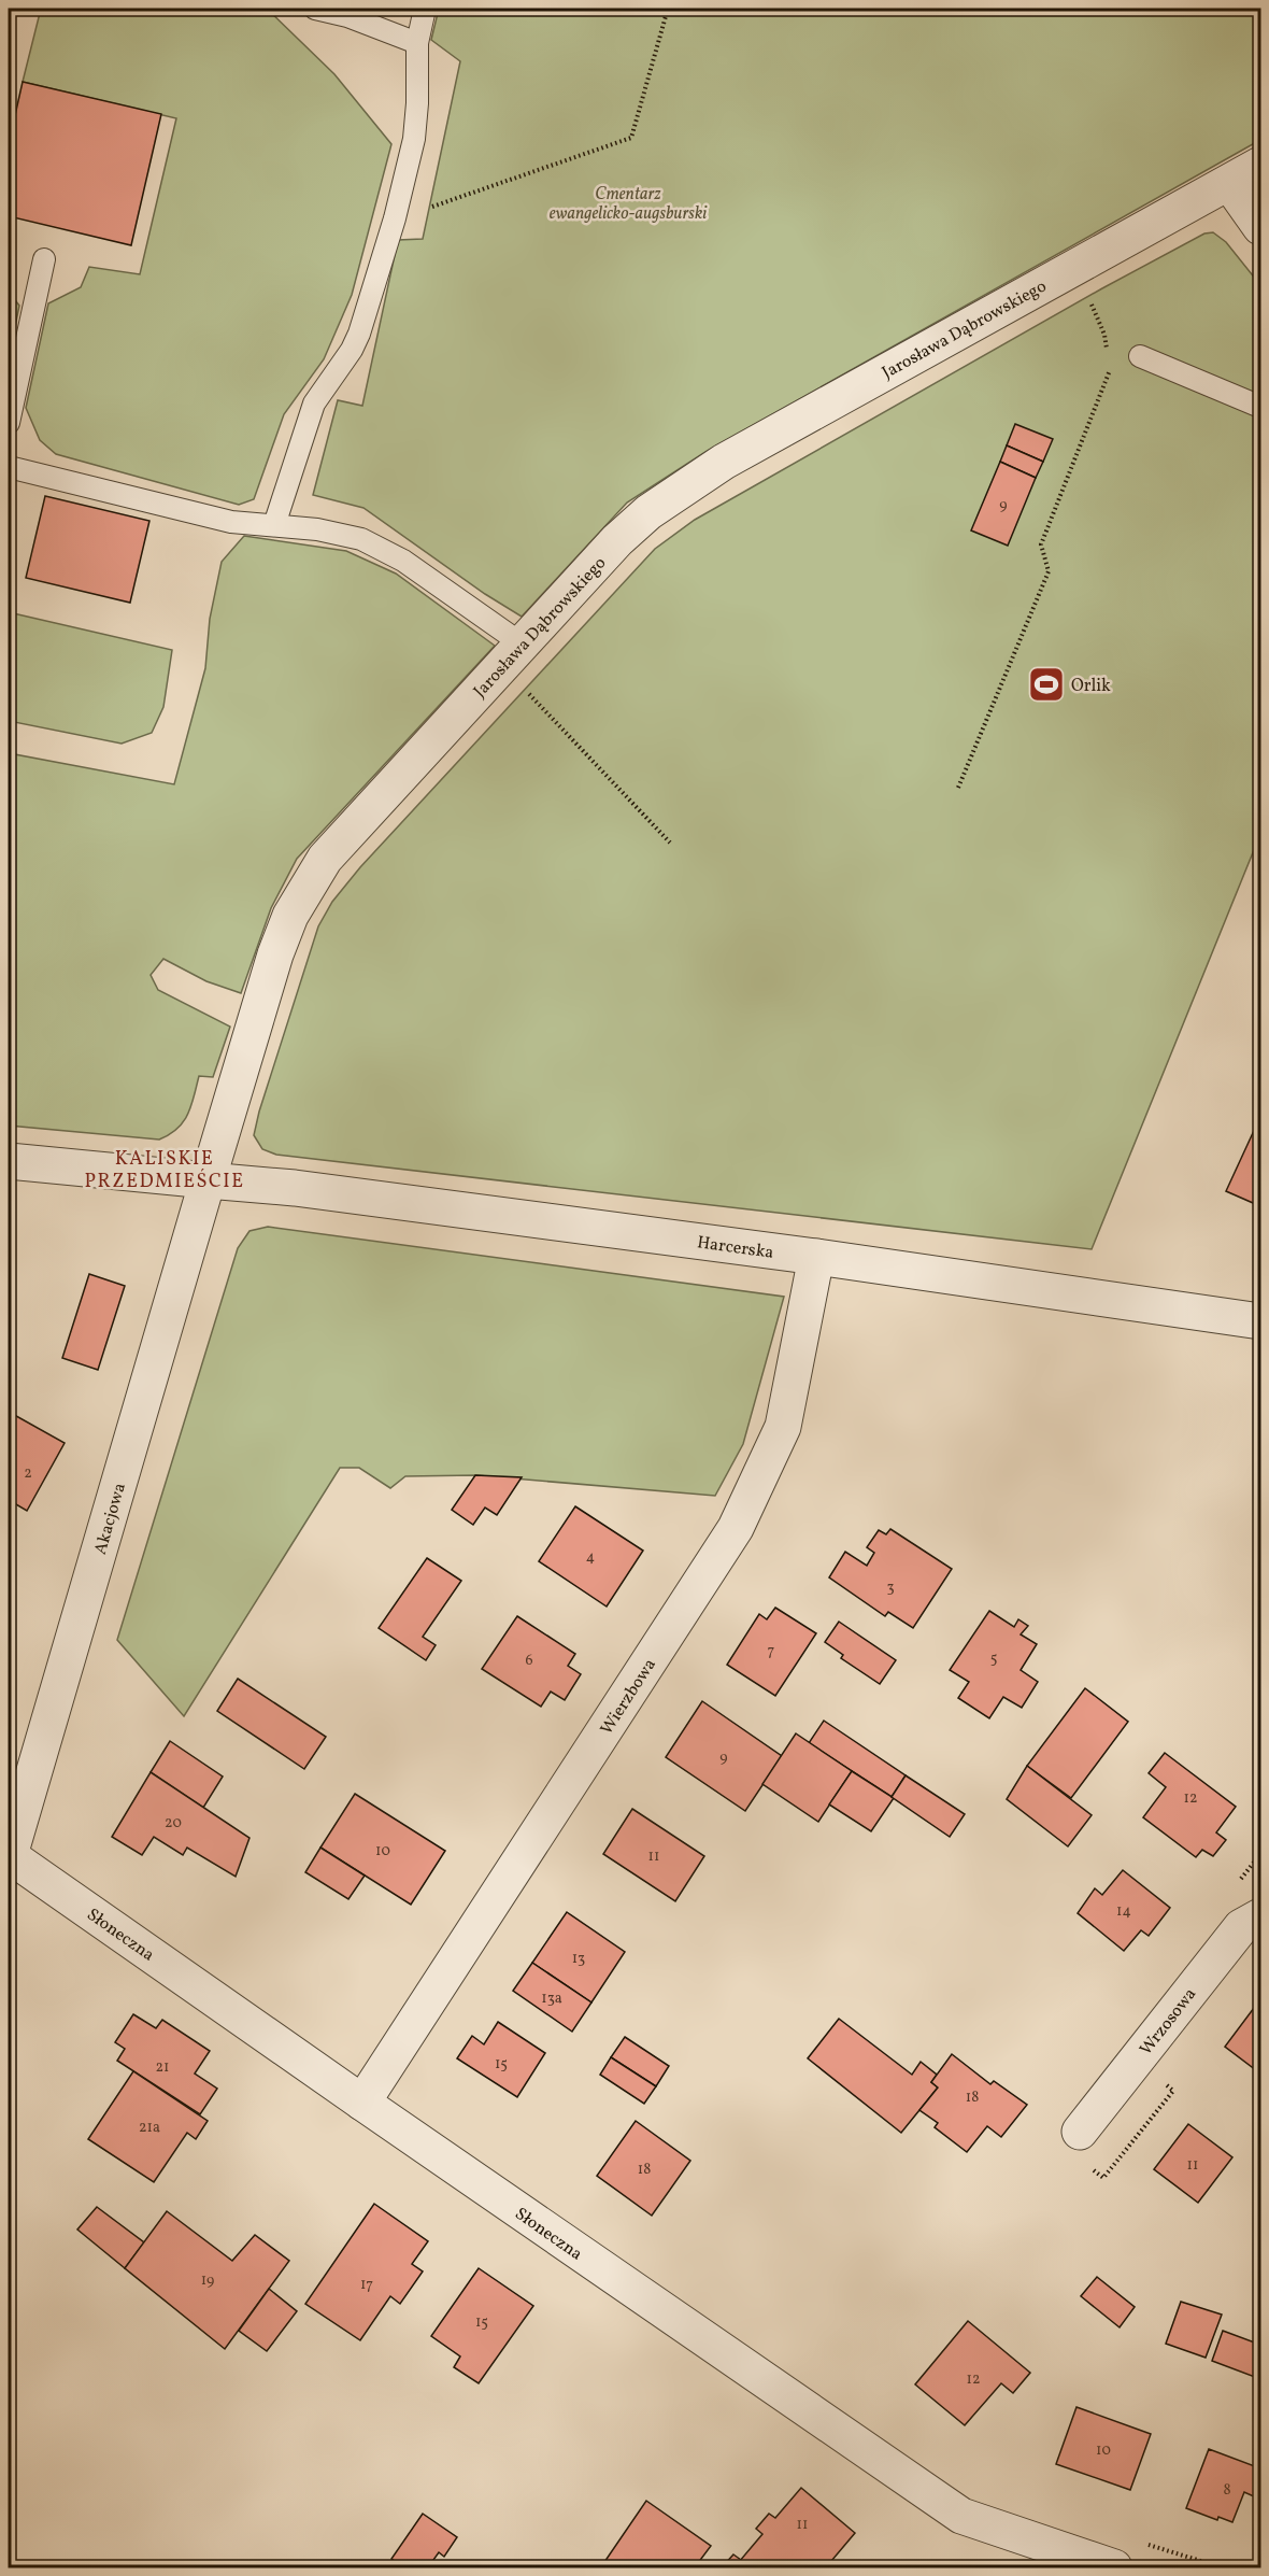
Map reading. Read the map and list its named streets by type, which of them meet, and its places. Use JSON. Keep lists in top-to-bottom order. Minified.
{"streets":{"street":["Jarosława Dąbrowskiego","Harcerska","Akacjowa","Wierzbowa","Słoneczna","Wrzosowa"]},"crossings":[["Jarosława Dąbrowskiego","Harcerska"],["Jarosława Dąbrowskiego","Akacjowa"],["Harcerska","Akacjowa"],["Harcerska","Wierzbowa"],["Akacjowa","Słoneczna"],["Wierzbowa","Słoneczna"]],"districts":["KALISKIE PRZEDMIEŚCIE"],"parks":["Cmentarz ewangelicko-augsburski"],"places":{"sports":["Orlik"]},"house_numbers":["9","2","4","3","7","5","6","9","12","20","10","11","14","13","13a","15","21","18","21a","11","18","19","17","15","12","10","8","11"]}
